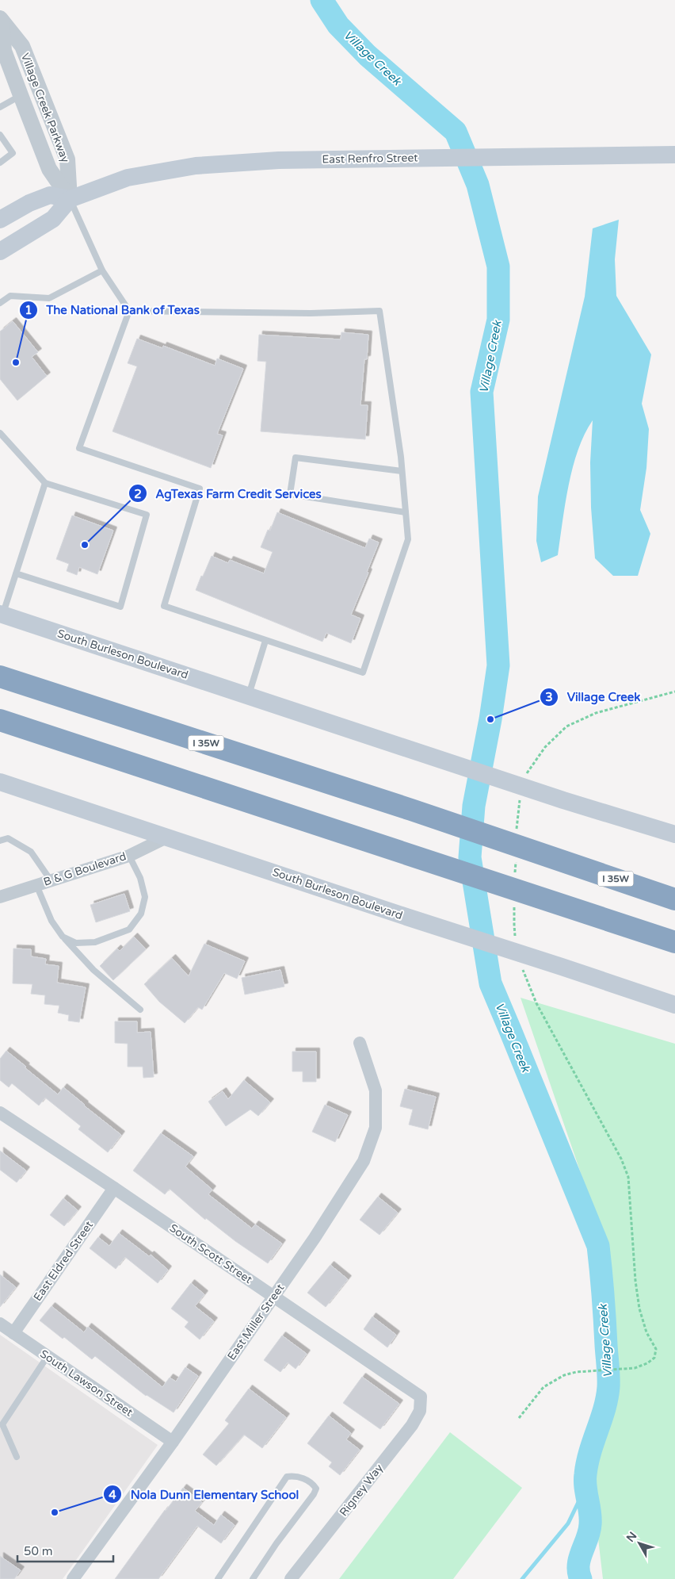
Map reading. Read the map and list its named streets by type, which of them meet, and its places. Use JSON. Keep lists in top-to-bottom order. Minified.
{"streets":{"highway":["I 35W"],"main road":["East Renfro Street","South Burleson Boulevard"],"street":["Village Creek Parkway","B & G Boulevard","South Scott Street","East Eldred Street","East Miller Street","South Lawson Street","Rigney Way"]},"crossings":[["Village Creek Parkway","East Renfro Street"],["South Burleson Boulevard","B & G Boulevard"],["South Scott Street","East Eldred Street"],["South Scott Street","East Miller Street"],["South Scott Street","Rigney Way"],["East Eldred Street","South Lawson Street"],["East Miller Street","South Lawson Street"]],"water":["Village Creek"],"places":["The National Bank of Texas","AgTexas Farm Credit Services","Village Creek","Nola Dunn Elementary School"],"scale_bar":"50 m","north":"top left"}
